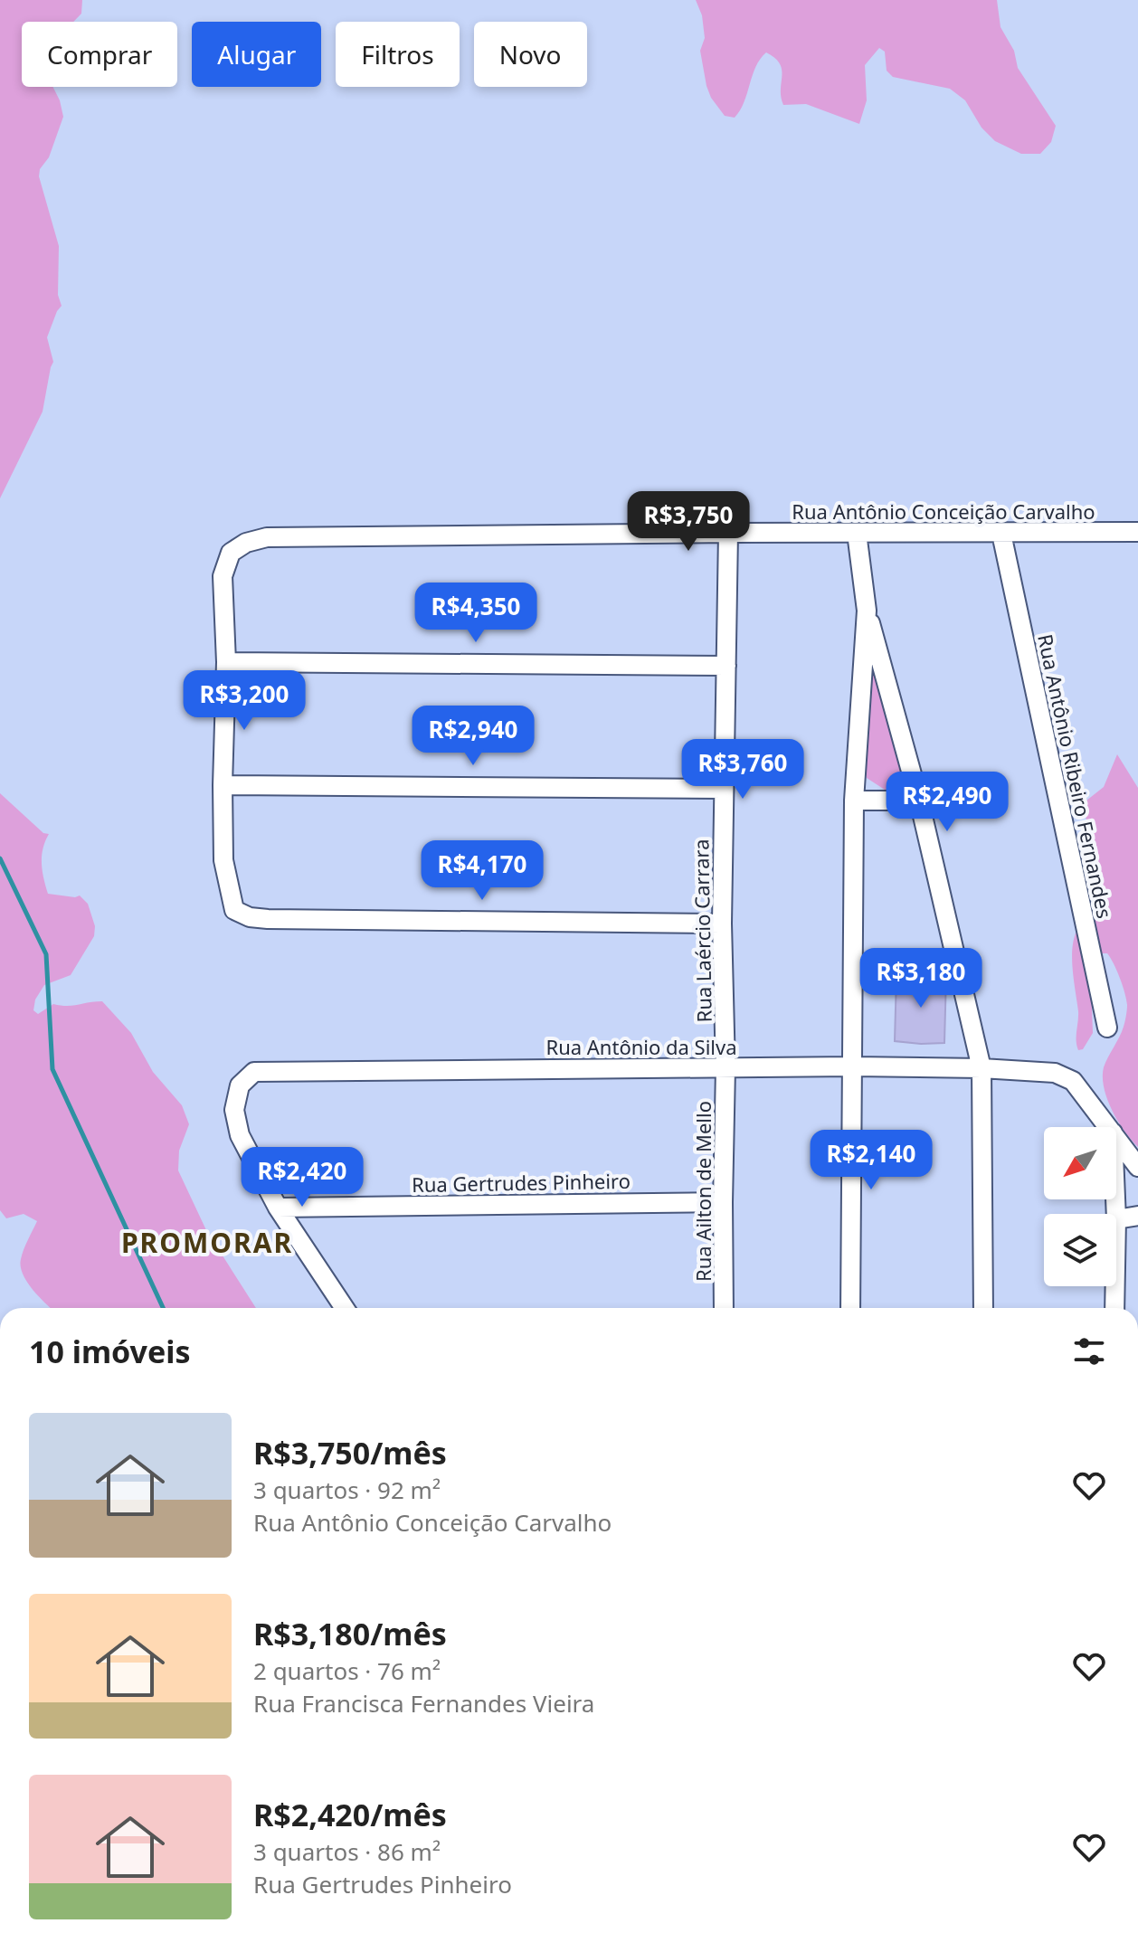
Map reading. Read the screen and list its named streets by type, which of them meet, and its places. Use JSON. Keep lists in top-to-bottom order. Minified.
{"streets":{"street":["Rua Antônio Conceição Carvalho","Rua Antônio Ribeiro Fernandes","Rua Laércio Carrara","Rua Antônio da Silva","Rua Gertrudes Pinheiro","Rua Ailton de Mello"]},"crossings":[["Rua Antônio Conceição Carvalho","Rua Antônio Ribeiro Fernandes"],["Rua Antônio Conceição Carvalho","Rua Laércio Carrara"],["Rua Laércio Carrara","Rua Antônio da Silva"],["Rua Laércio Carrara","Rua Ailton de Mello"],["Rua Antônio da Silva","Rua Gertrudes Pinheiro"],["Rua Antônio da Silva","Rua Ailton de Mello"],["Rua Gertrudes Pinheiro","Rua Ailton de Mello"]],"districts":["PROMORAR"],"north":"bottom left","page":{"chip":["Comprar","Alugar","Filtros","Novo"],"price":["R$3,750","R$4,350","R$3,200","R$2,940","R$3,760","R$2,490","R$4,170","R$3,180","R$2,140","R$2,420"],"heading":"10 imóveis","list":[{"name":"R$3,750/mês","note":"3 quartos · 92 m² · Rua Antônio Conceição Carvalho"},{"name":"R$3,180/mês","note":"2 quartos · 76 m² · Rua Francisca Fernandes Vieira"},{"name":"R$2,420/mês","note":"3 quartos · 86 m² · Rua Gertrudes Pinheiro"}]}}
